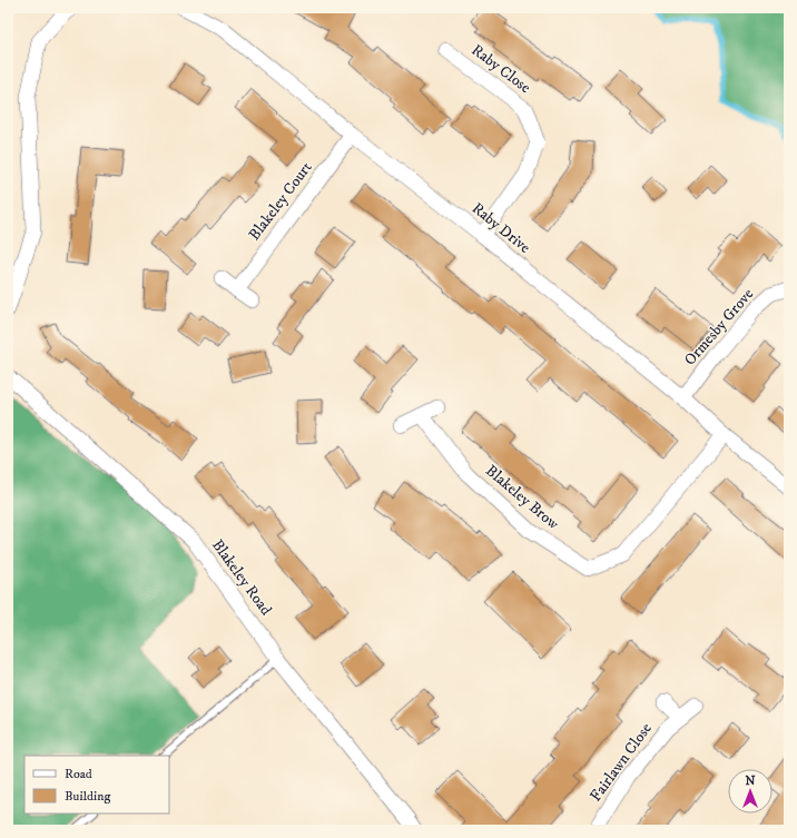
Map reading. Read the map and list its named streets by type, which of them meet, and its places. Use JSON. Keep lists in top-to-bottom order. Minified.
{"streets":{"street":["Raby Close","Blakeley Court","Raby Drive","Ormesby Grove","Blakeley Brow","Blakeley Road","Fairlawn Close"]},"crossings":[["Raby Close","Raby Drive"],["Blakeley Court","Raby Drive"],["Raby Drive","Ormesby Grove"],["Raby Drive","Blakeley Brow"]],"legend":["Road","Building"],"north":"top"}
